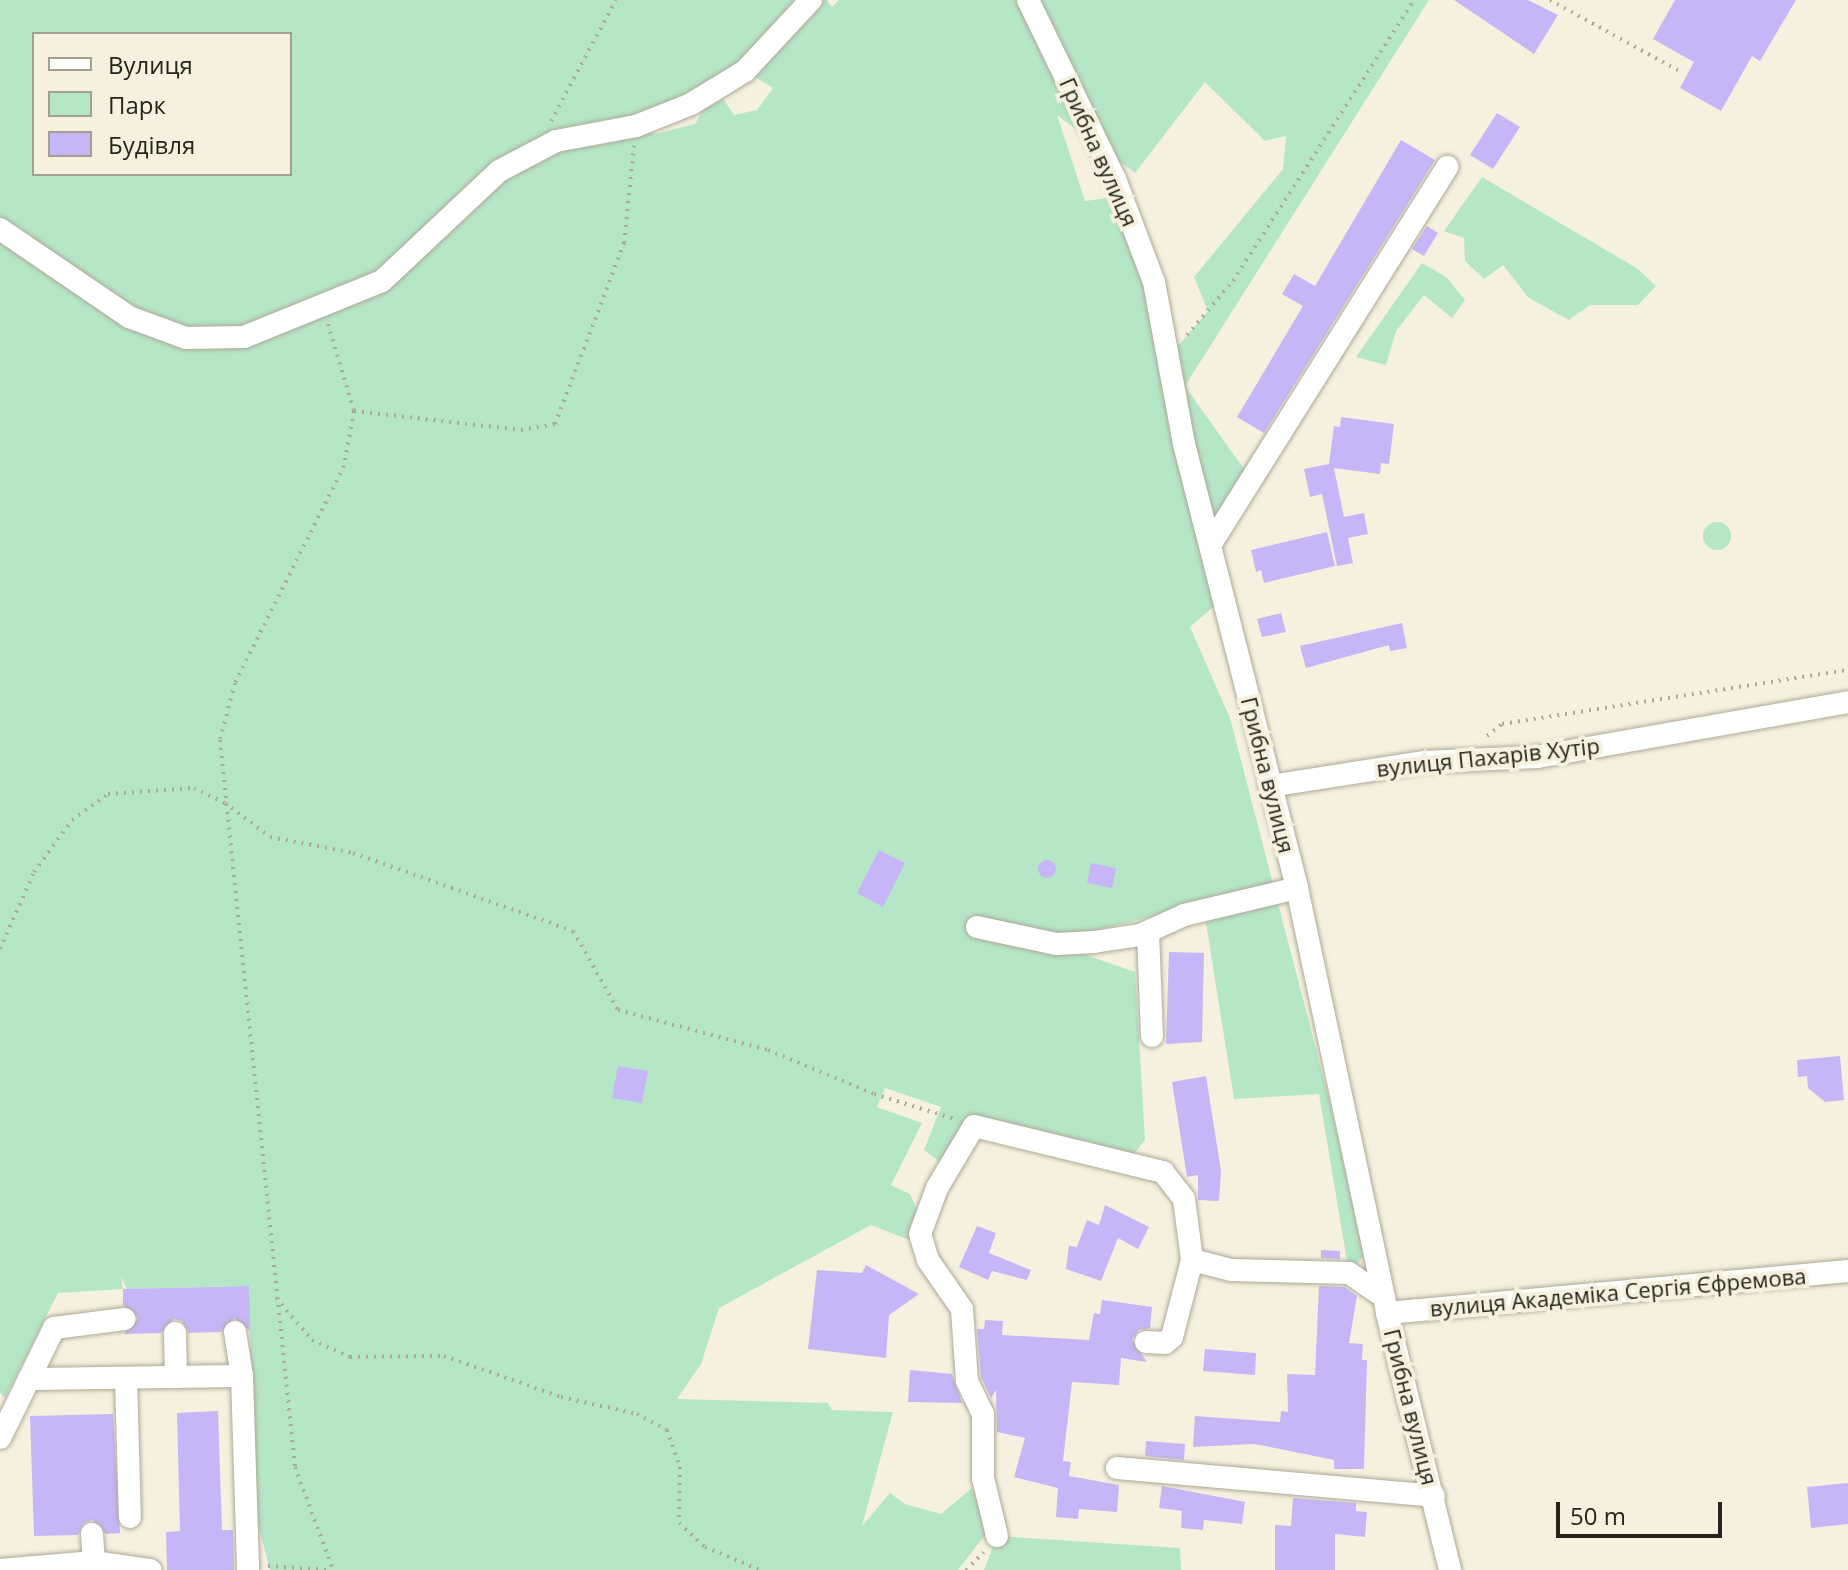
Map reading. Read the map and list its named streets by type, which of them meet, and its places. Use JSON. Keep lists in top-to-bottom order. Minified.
{"streets":{"street":["Грибна вулиця","вулиця Пахарів Хутір","вулиця Академіка Сергія Єфремова"]},"crossings":[["Грибна вулиця","вулиця Пахарів Хутір"],["Грибна вулиця","вулиця Академіка Сергія Єфремова"]],"legend":["Вулиця","Парк","Будівля"],"scale_bar":"50 m"}
